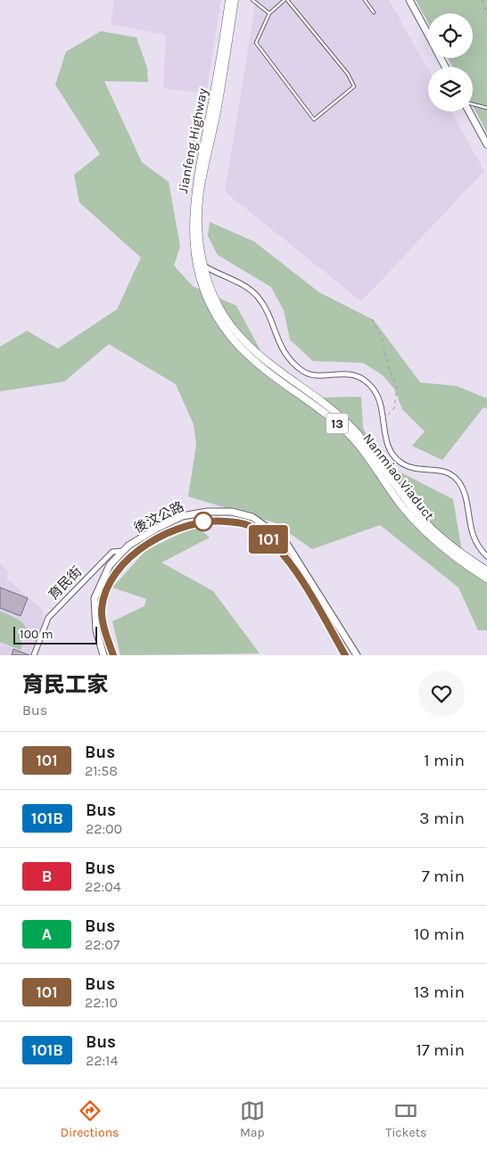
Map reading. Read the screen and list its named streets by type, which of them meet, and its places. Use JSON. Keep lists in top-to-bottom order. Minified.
{"streets":{"main road":["Jianfeng Highway","13","Nanmiao Viaduct"],"street":["後汶公路","育民街"]},"crossings":[["Jianfeng Highway","Nanmiao Viaduct"],["13","Nanmiao Viaduct"],["後汶公路","育民街"]],"lines":["bus line 101"],"scale_bar":"100 m","page":{"on_map":"101","scale":"100 m","heading":["育民工家","Bus"],"list":[{"mark":"101","name":"Bus","note":"21:58","value":"1 min"},{"mark":"101B","name":"Bus","note":"22:00","value":"3 min"},{"mark":"B","name":"Bus","note":"22:04","value":"7 min"},{"mark":"A","name":"Bus","note":"22:07","value":"10 min"},{"mark":"101","name":"Bus","note":"22:10","value":"13 min"},{"mark":"101B","name":"Bus","note":"22:14","value":"17 min"}],"tabs":["Directions","Map","Tickets"]}}
